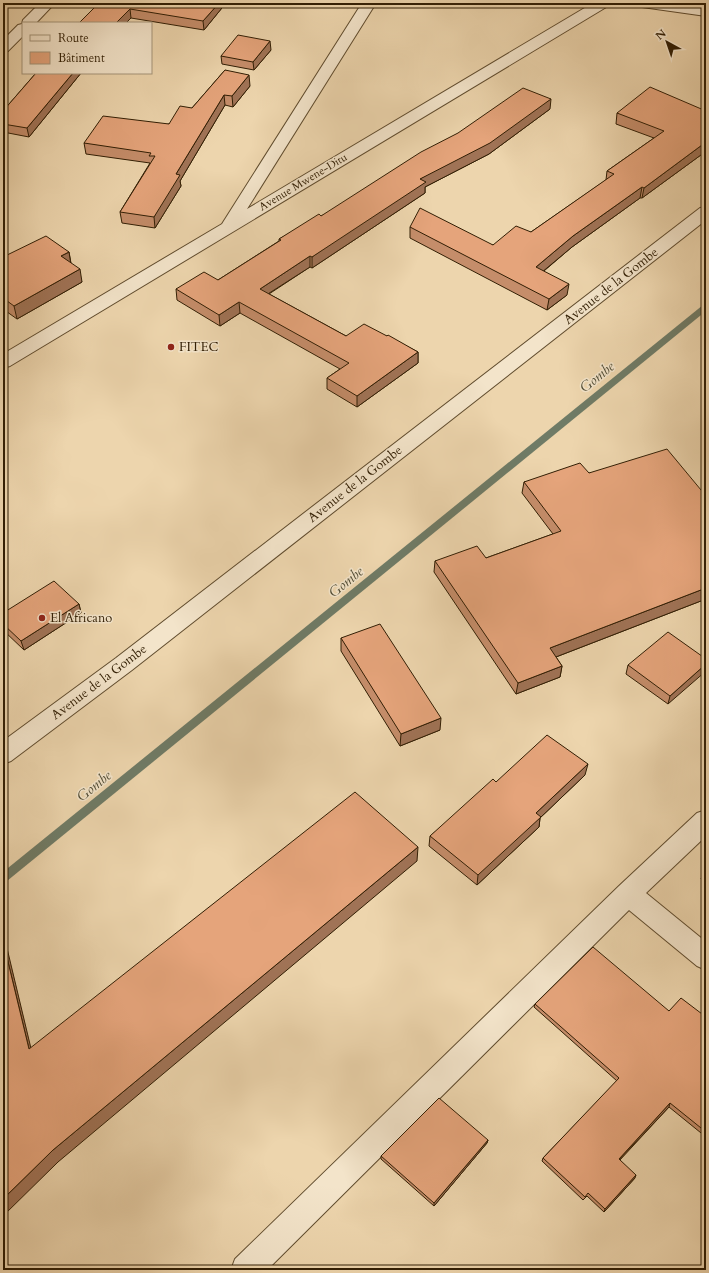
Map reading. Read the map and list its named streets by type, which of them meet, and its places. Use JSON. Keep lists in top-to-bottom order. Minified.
{"streets":{"street":["Avenue Mwene-Ditu","Avenue de la Gombe"]},"water":["Gombe"],"places":["FITEC","El Africano"],"legend":["Route","Bâtiment"],"north":"top left"}
